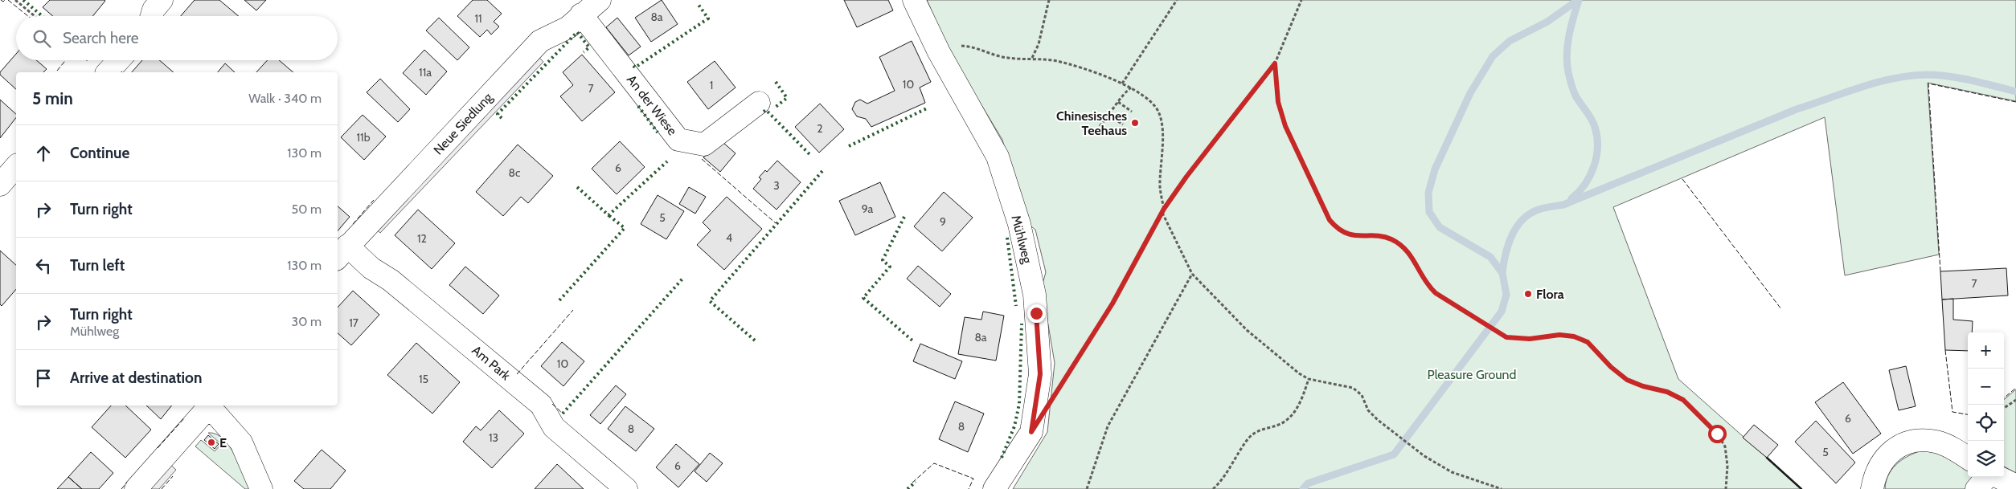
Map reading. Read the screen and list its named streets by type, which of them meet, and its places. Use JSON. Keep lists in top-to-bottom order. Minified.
{"streets":{"street":["An der Wiese","Neue Siedlung","Mühlweg","Am Park"]},"crossings":[["An der Wiese","Neue Siedlung"],["Neue Siedlung","Am Park"]],"parks":["Pleasure Ground"],"places":["Chinesisches Teehaus","Flora","E"],"house_numbers":["8a","11","11a","10","1","7","2","11b","6","8c","3","9a","5","9","4","12","7","17","8a","10","15","6","8","8","13","5","6"],"page":{"search":"Search here","heading":["5 min","Walk · 340 m"],"list":[["Continue","130 m"],["Turn right","50 m"],["Turn left","130 m"],["Turn right","Mühlweg","30 m"],"Arrive at destination"],"map_buttons":["+","−"]}}
